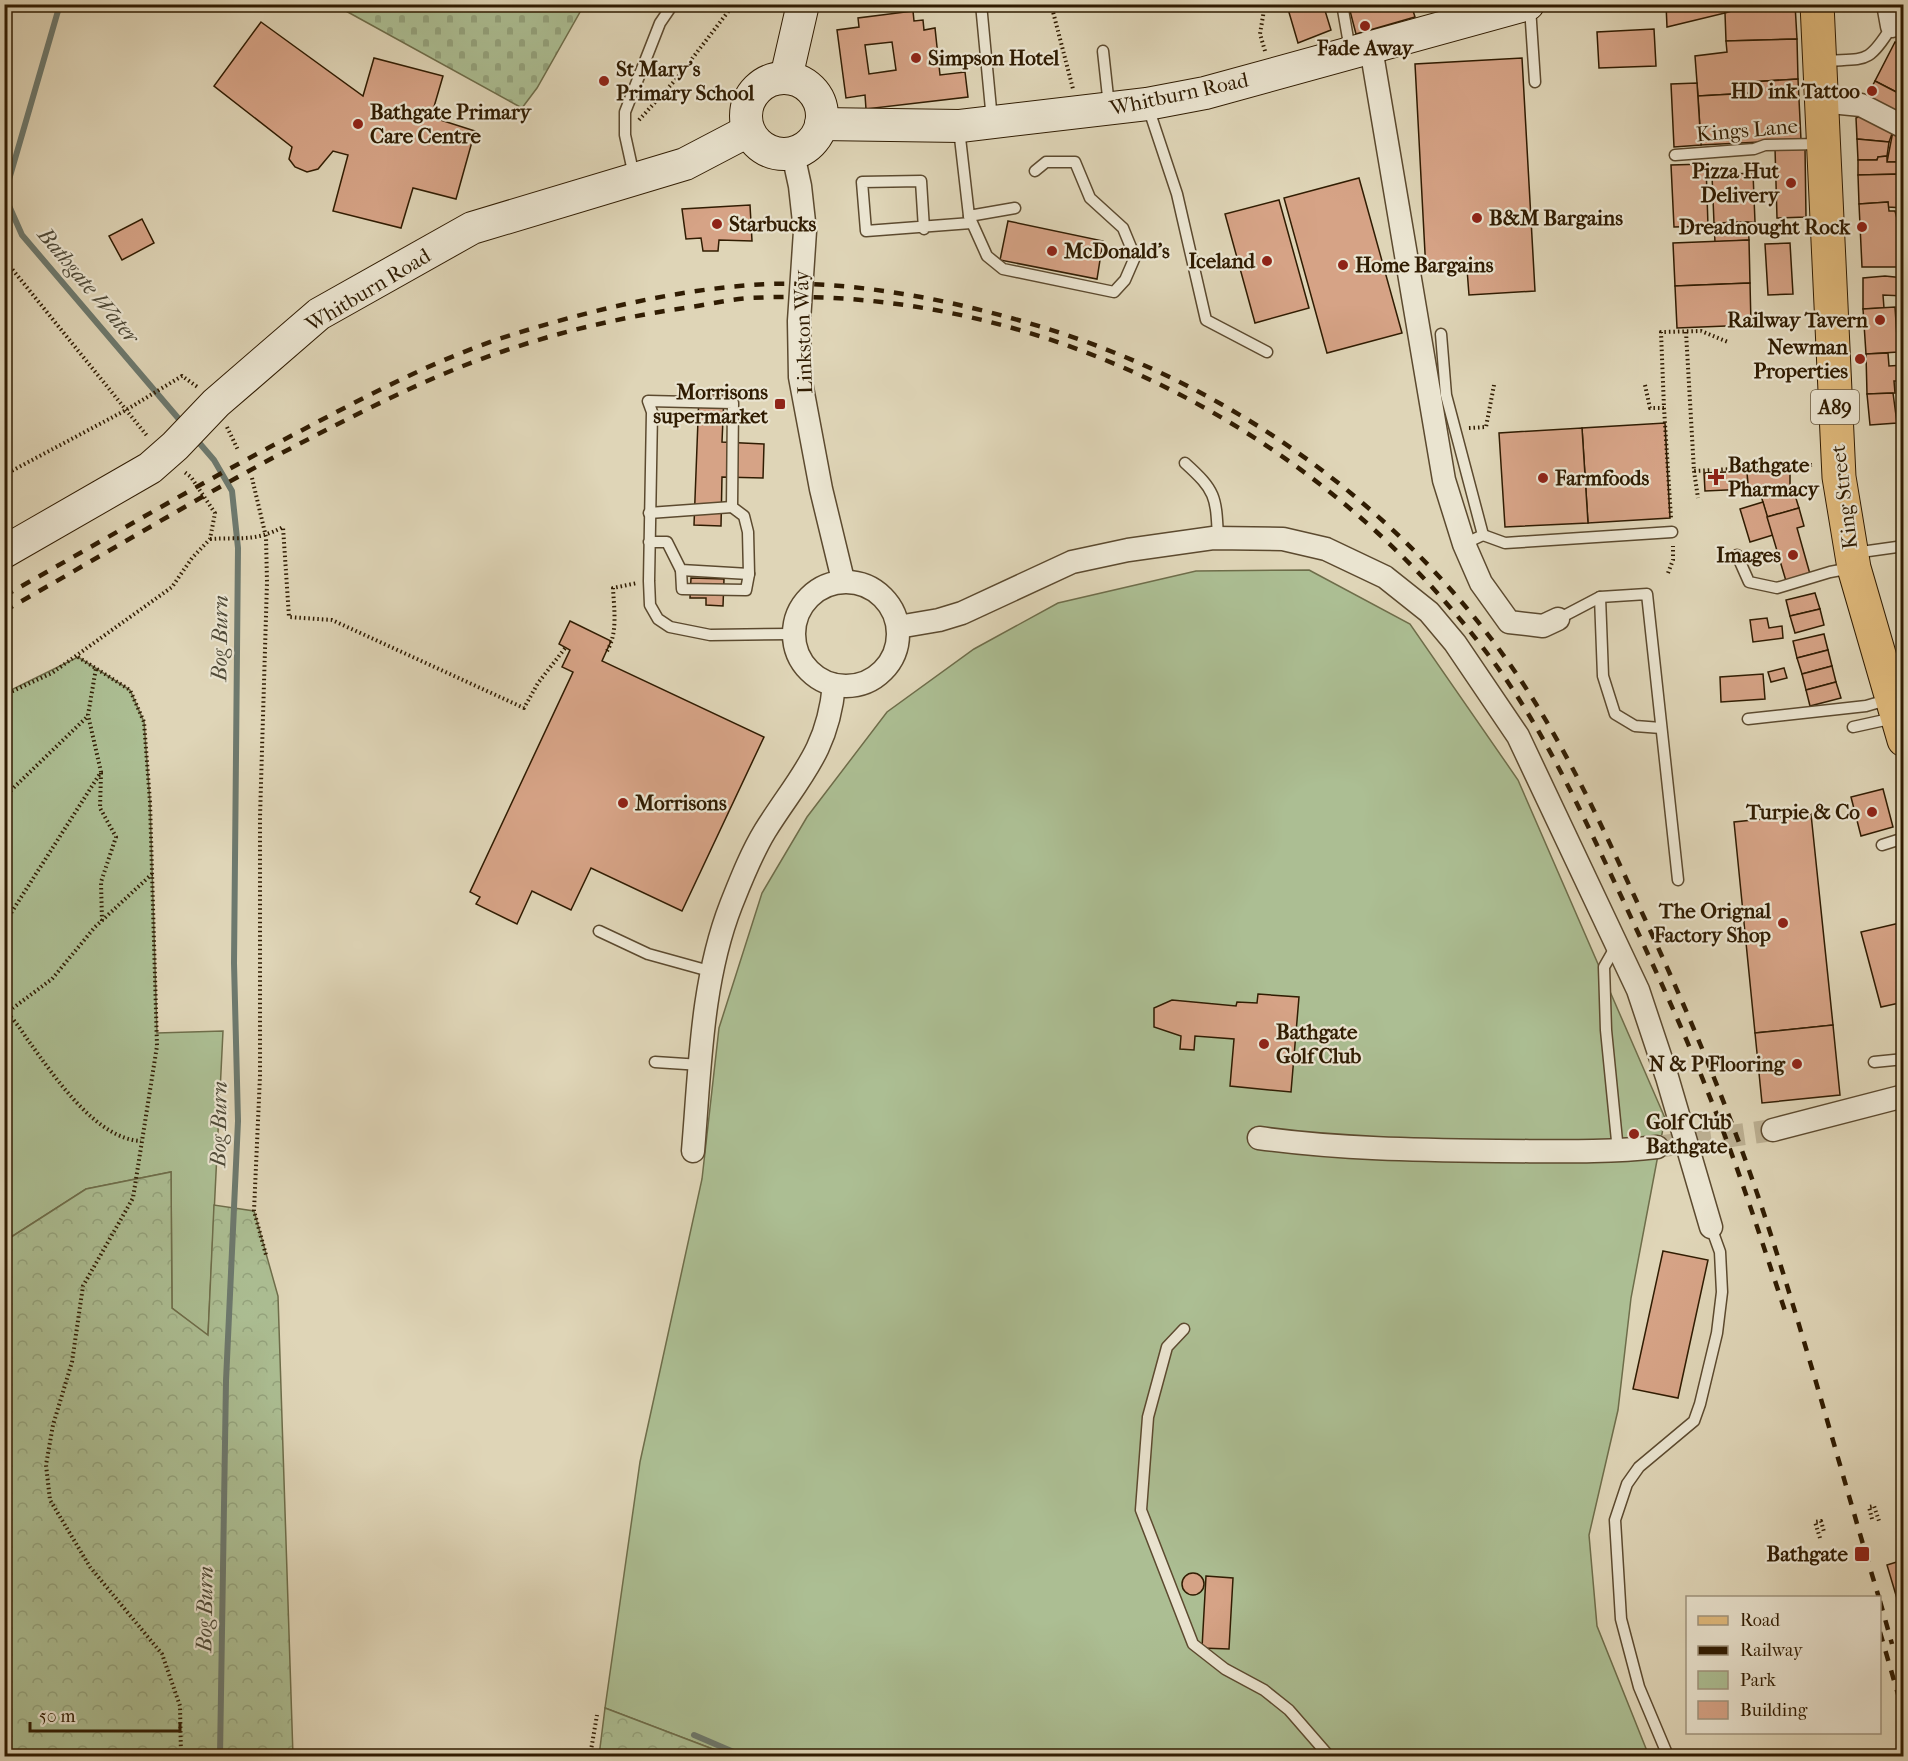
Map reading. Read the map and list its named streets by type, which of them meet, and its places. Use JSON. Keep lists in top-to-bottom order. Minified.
{"streets":{"main road":["Whitburn Road","A89","King Street"],"street":["Linkston Way"],"lane":["Kings Lane"]},"crossings":[["Whitburn Road","Linkston Way"],["Kings Lane","King Street"],["A89","King Street"]],"water":["Bathgate Water","Bog Burn"],"places":{"other":["Fade Away","Simpson Hotel","St Mary's Primary School","HD ink Tattoo","Bathgate Primary Care Centre","Pizza Hut Delivery","B&M Bargains","Starbucks","Dreadnought Rock","McDonald's","Iceland","Home Bargains","Railway Tavern","Newman Properties","Farmfoods","Images","Morrisons","Turpie & Co","The Orignal Factory Shop","Bathgate Golf Club","N & P Flooring","Golf Club Bathgate"],"transit":["Morrisons supermarket","Bathgate"],"health":["Bathgate Pharmacy"]},"legend":["Road","Railway","Park","Building"],"scale_bar":"50 m"}
